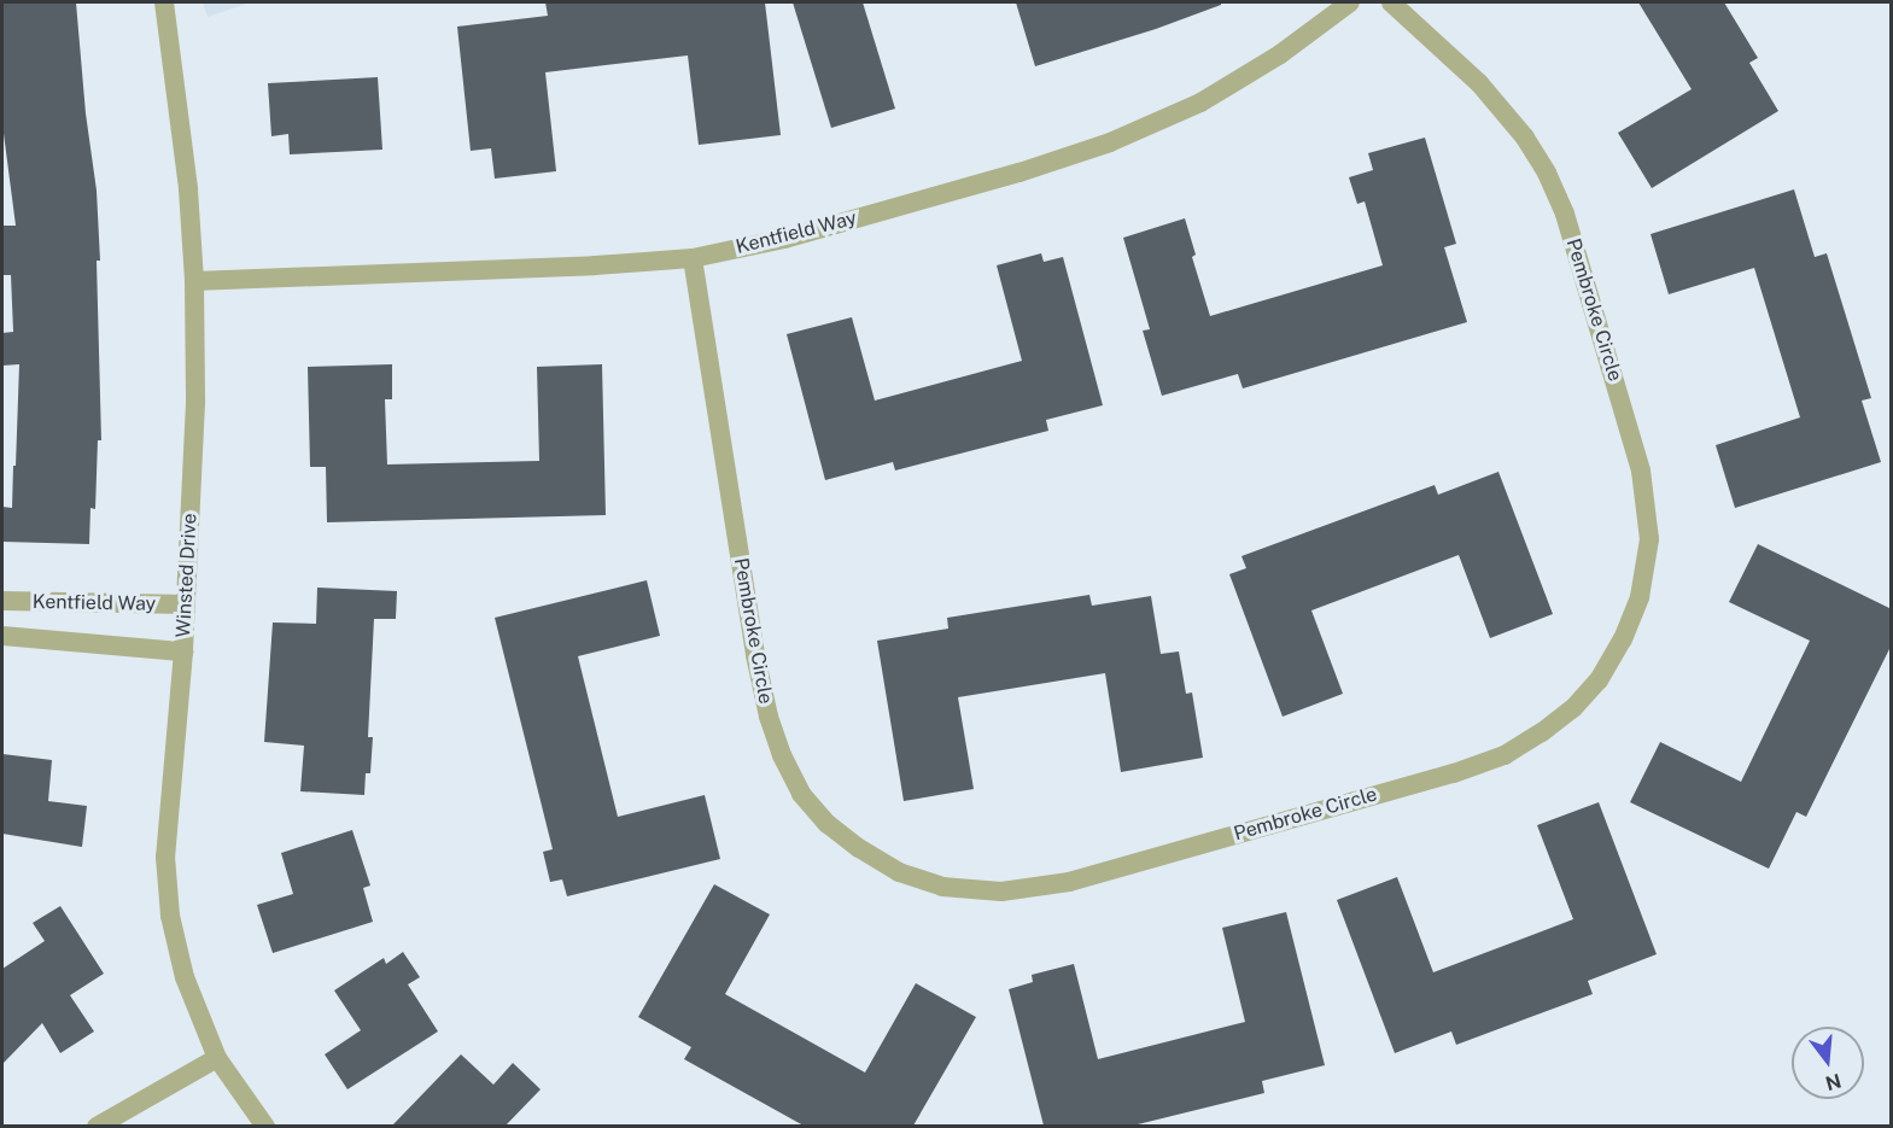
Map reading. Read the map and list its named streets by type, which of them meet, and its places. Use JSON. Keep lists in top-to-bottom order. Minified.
{"streets":{"street":["Kentfield Way","Pembroke Circle","Winsted Drive"]},"crossings":[["Kentfield Way","Pembroke Circle"],["Kentfield Way","Winsted Drive"]],"north":"bottom"}
